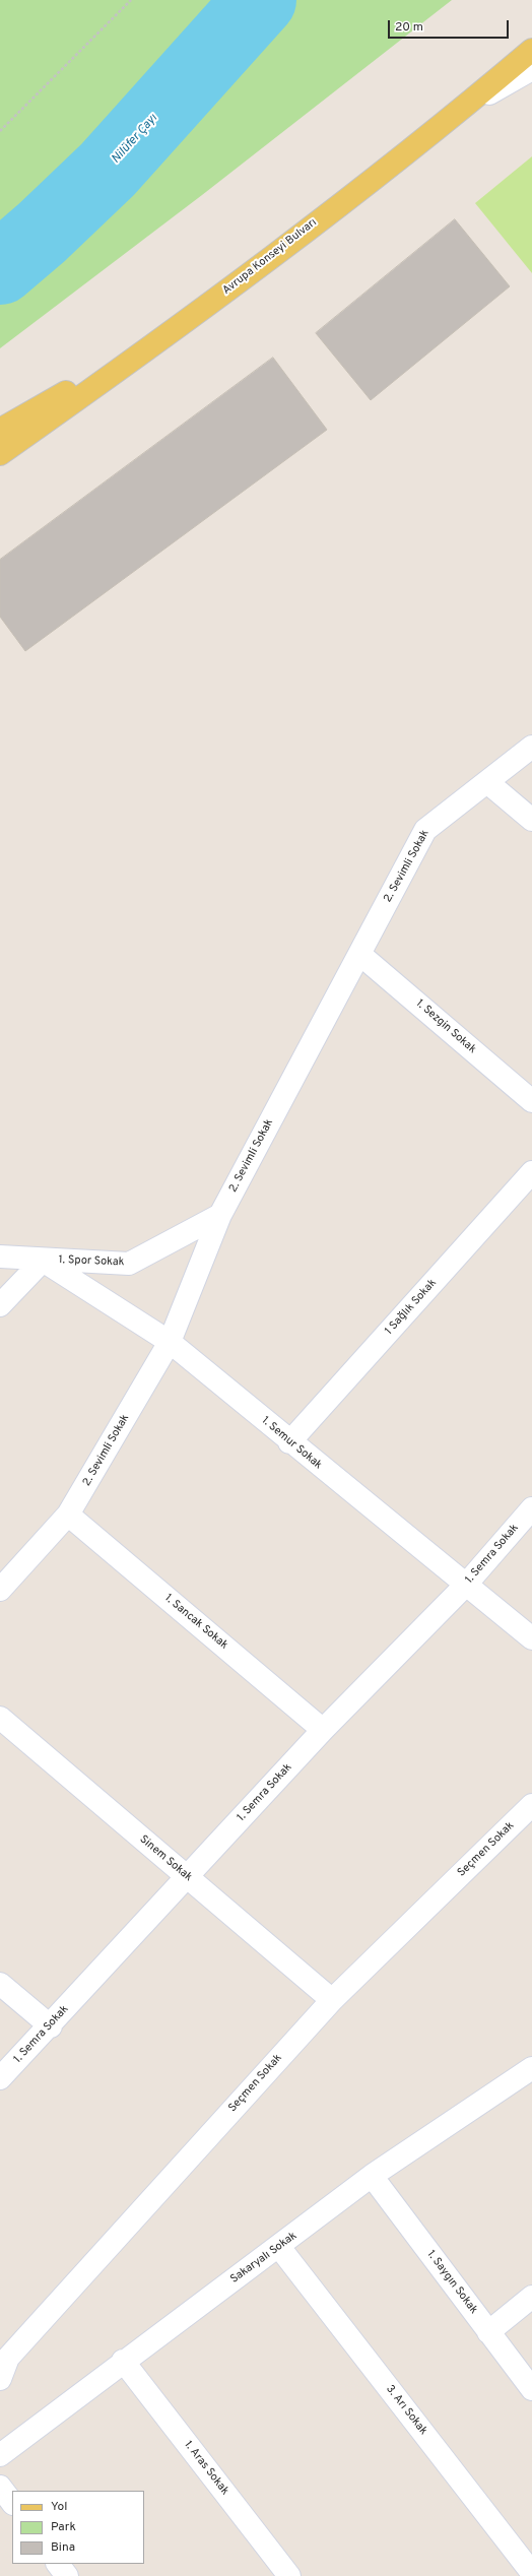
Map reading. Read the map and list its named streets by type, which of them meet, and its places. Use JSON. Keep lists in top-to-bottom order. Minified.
{"streets":{"main road":["Avrupa Konseyi Bulvarı"],"street":["2. Sevimli Sokak","1. Sezgin Sokak","1. Spor Sokak","1 Sağlık Sokak","1. Semur Sokak","1. Semra Sokak","1. Sancak Sokak","Seçmen Sokak","Sinem Sokak","Sakaryalı Sokak","1. Saygın Sokak","3. Arı Sokak","1. Aras Sokak"]},"crossings":[["2. Sevimli Sokak","1. Sezgin Sokak"],["2. Sevimli Sokak","1. Spor Sokak"],["2. Sevimli Sokak","1. Semur Sokak"],["2. Sevimli Sokak","1. Sancak Sokak"],["1. Spor Sokak","1. Semur Sokak"],["1 Sağlık Sokak","1. Semur Sokak"],["1. Semur Sokak","1. Semra Sokak"],["1. Semra Sokak","1. Sancak Sokak"],["1. Semra Sokak","Sinem Sokak"],["Seçmen Sokak","Sinem Sokak"],["Sakaryalı Sokak","1. Saygın Sokak"],["Sakaryalı Sokak","3. Arı Sokak"],["Sakaryalı Sokak","1. Aras Sokak"]],"water":["Nilüfer Çayı"],"legend":["Yol","Park","Bina"],"scale_bar":"20 m"}
